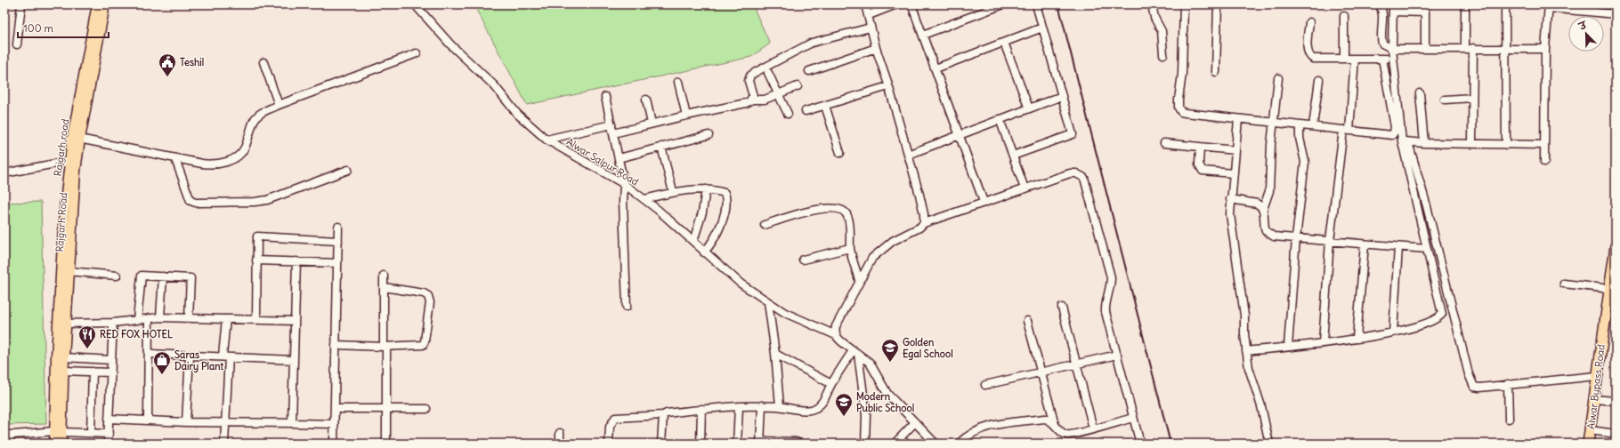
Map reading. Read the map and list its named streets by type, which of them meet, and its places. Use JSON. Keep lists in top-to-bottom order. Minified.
{"streets":{"highway":["Alwar Bypass Road"],"main road":["Rajgarh road","Rajgarh Road"],"street":["Alwar Salpur Road"]},"crossings":[["Rajgarh road","Rajgarh Road"]],"places":{"public building":["Teshil"],"restaurant":["RED FOX HOTEL"],"school or university":["Golden Egal School","Modern Public School"],"shop":["Saras Dairy Plant"]},"scale_bar":"100 m","north":"top left"}
